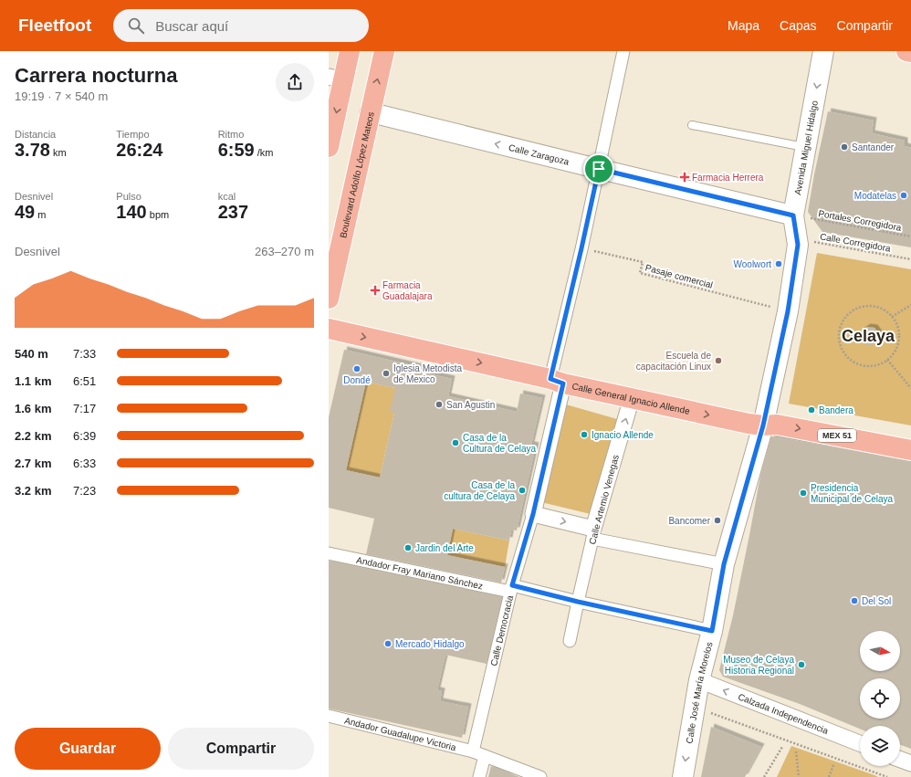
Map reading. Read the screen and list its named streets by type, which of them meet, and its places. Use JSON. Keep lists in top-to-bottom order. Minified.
{"streets":{"main road":["Avenida Miguel Hidalgo","Boulevard Adolfo López Mateos","Calle General Ignacio Allende","MEX 51","Calle José María Morelos"],"street":["Calle Zaragoza","Calle Artemio Venegas","Andador Fray Mariano Sánchez","Calle Democracia","Calzada Independencia","Andador Guadalupe Victoria"],"path":["Portales Corregidora","Calle Corregidora","Pasaje comercial"]},"crossings":[["Avenida Miguel Hidalgo","Calle Zaragoza"],["Avenida Miguel Hidalgo","Portales Corregidora"],["Avenida Miguel Hidalgo","Calle Corregidora"],["Avenida Miguel Hidalgo","Calle José María Morelos"],["Calle Zaragoza","Boulevard Adolfo López Mateos"],["Calle Zaragoza","Portales Corregidora"],["Calle Corregidora","Calle José María Morelos"],["Pasaje comercial","Calle José María Morelos"],["Calle General Ignacio Allende","MEX 51"],["Calle General Ignacio Allende","Calle Artemio Venegas"],["Calle General Ignacio Allende","Calle Democracia"],["Calle General Ignacio Allende","Calle José María Morelos"],["MEX 51","Calle José María Morelos"],["Calle Artemio Venegas","Andador Fray Mariano Sánchez"],["Andador Fray Mariano Sánchez","Calle Democracia"],["Andador Fray Mariano Sánchez","Calle José María Morelos"],["Calle Democracia","Andador Guadalupe Victoria"],["Calle José María Morelos","Calzada Independencia"]],"one_way":["Avenida Miguel Hidalgo","Calle Zaragoza","Calle General Ignacio Allende","Calle Artemio Venegas","Calzada Independencia"],"districts":["Celaya"],"places":{"other":["Santander","Modatelas","Woolwort","Escuela de capacitación Linux","Dondé","Iglesia Metodista de Mexico","San Agustin","Bandera","Ignacio Allende","Casa de la Cultura de Celaya","Casa de la cultura de Celaya","Presidencia Municipal de Celaya","Bancomer","Jardin del Arte","Del Sol","Mercado Hidalgo","Museo de Celaya Historia Regional"],"health":["Farmacia Herrera","Farmacia Guadalajara"]},"north":"right","page":{"header":"Fleetfoot","search":"Buscar aquí","nav":["Mapa","Capas","Compartir"],"heading":["Carrera nocturna","19:19 · 7 × 540 m"],"stats":[["Distancia","3.78 km"],["Tiempo","26:24"],["Ritmo","6:59 /km"],["Desnivel","49 m"],["Pulso","140 bpm"],["kcal","237"]],"chart":["Desnivel","263–270 m"],"list":[{"name":"540 m","note":"7:33"},{"name":"1.1 km","note":"6:51"},{"name":"1.6 km","note":"7:17"},{"name":"2.2 km","note":"6:39"},{"name":"2.7 km","note":"6:33"},{"name":"3.2 km","note":"7:23"}],"buttons":["Guardar","Compartir"]}}
